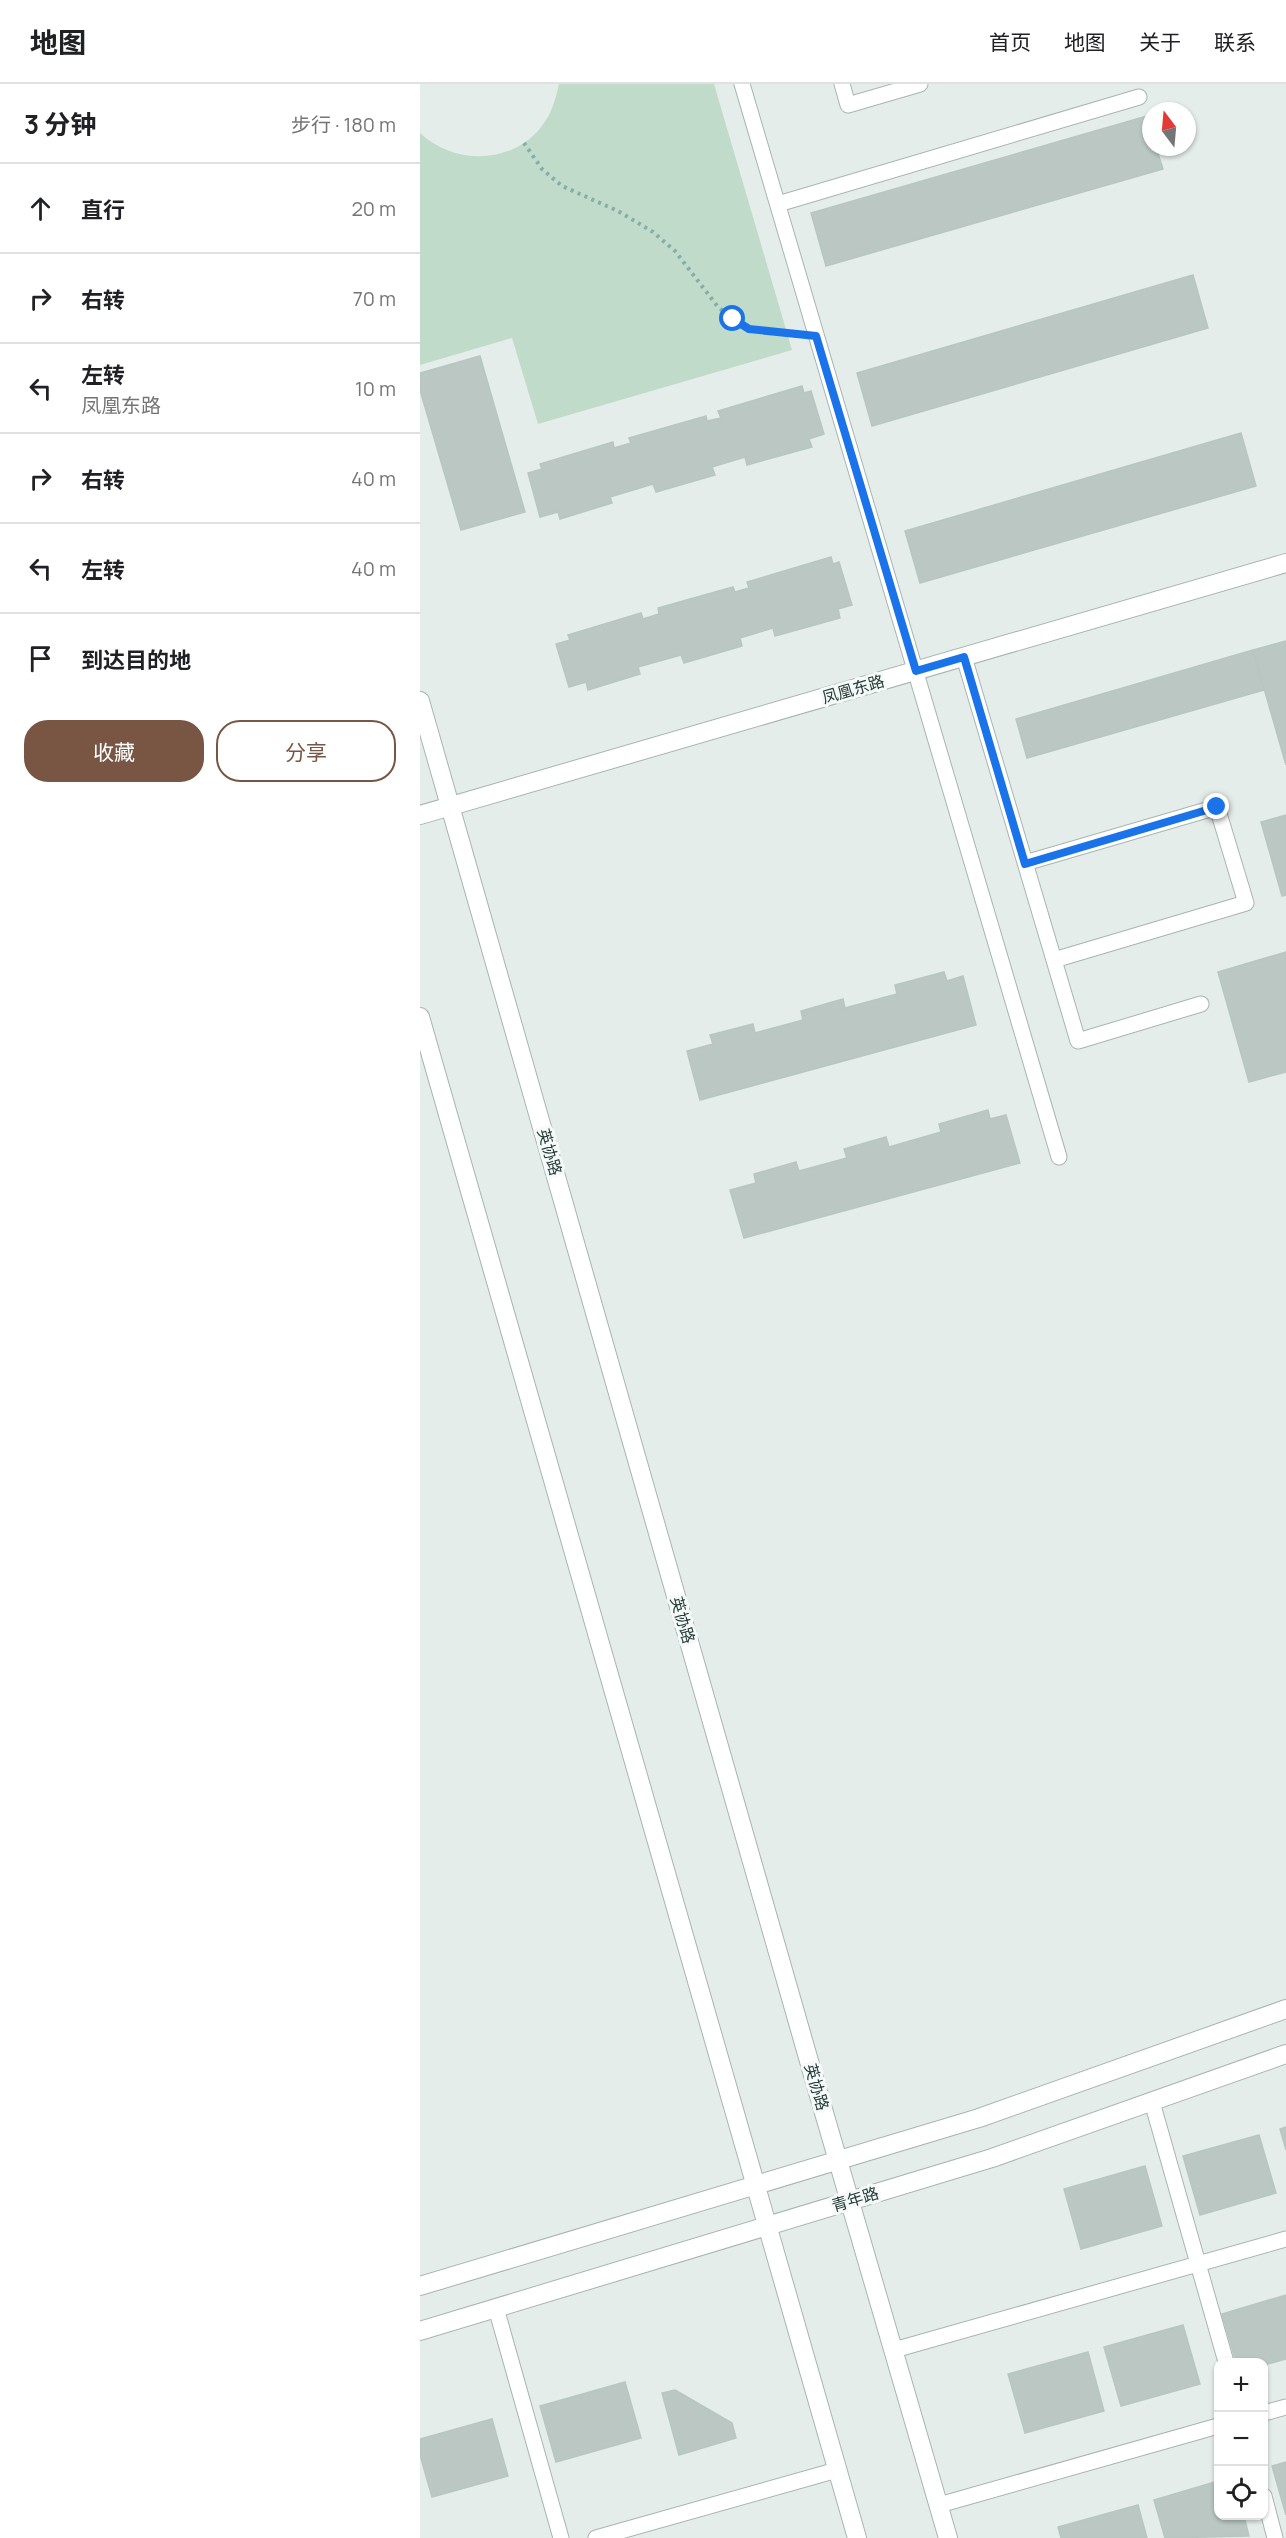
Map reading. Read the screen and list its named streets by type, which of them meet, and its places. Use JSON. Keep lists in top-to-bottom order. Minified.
{"streets":{"street":["凤凰东路","英协路","青年路"]},"crossings":[["凤凰东路","英协路"],["英协路","青年路"]],"north":"top","page":{"header":"地图","nav":["首页","地图","关于","联系"],"heading":["3 分钟","步行 · 180 m"],"list":[["直行","20 m"],["右转","70 m"],["左转","凤凰东路","10 m"],["右转","40 m"],["左转","40 m"],"到达目的地"],"buttons":["收藏","分享"],"map_buttons":["+","−"]}}
